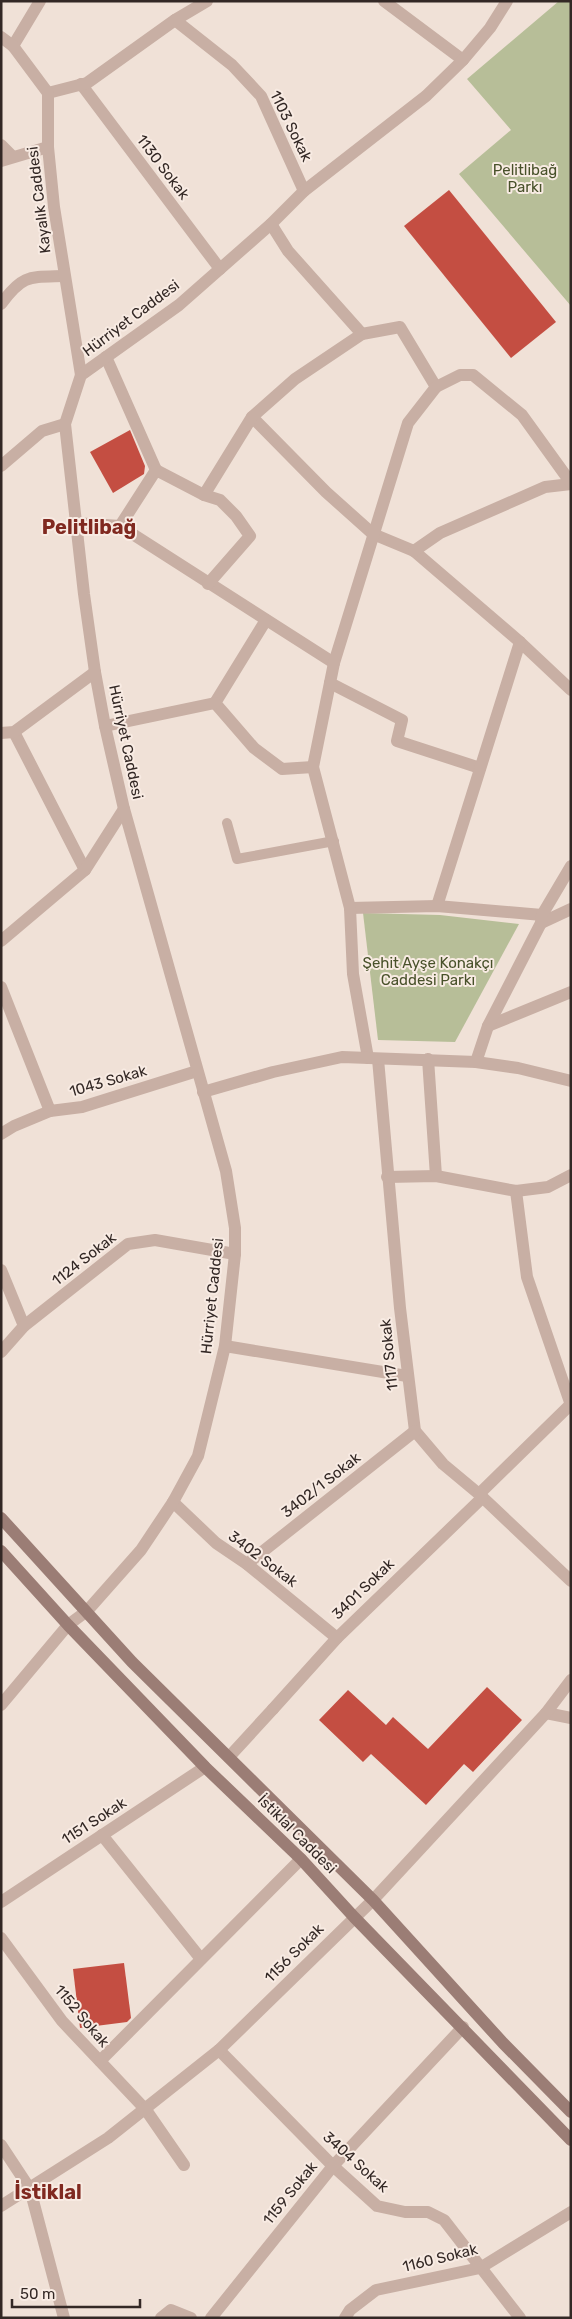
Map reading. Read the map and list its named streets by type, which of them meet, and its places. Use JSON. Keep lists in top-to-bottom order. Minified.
{"streets":{"main road":["İstiklal Caddesi"],"street":["1103 Sokak","1130 Sokak","Kayalık Caddesi","Hürriyet Caddesi","1043 Sokak","1124 Sokak","1117 Sokak","3402/1 Sokak","3402 Sokak","3401 Sokak","1151 Sokak","1156 Sokak","1152 Sokak","3404 Sokak","1159 Sokak","1160 Sokak"]},"crossings":[["1103 Sokak","Hürriyet Caddesi"],["1130 Sokak","Hürriyet Caddesi"],["Kayalık Caddesi","Hürriyet Caddesi"],["Hürriyet Caddesi","1043 Sokak"],["Hürriyet Caddesi","1124 Sokak"],["Hürriyet Caddesi","3402 Sokak"],["Hürriyet Caddesi","İstiklal Caddesi"],["1117 Sokak","3402/1 Sokak"],["3402/1 Sokak","3402 Sokak"],["3402 Sokak","3401 Sokak"],["1151 Sokak","İstiklal Caddesi"],["İstiklal Caddesi","1156 Sokak"],["İstiklal Caddesi","1159 Sokak"],["1156 Sokak","1152 Sokak"],["1156 Sokak","3404 Sokak"],["3404 Sokak","1159 Sokak"],["3404 Sokak","1160 Sokak"]],"districts":["Pelitlibağ","İstiklal"],"parks":["Pelitlibağ Parkı","Şehit Ayşe Konakçı Caddesi Parkı"],"scale_bar":"50 m"}
